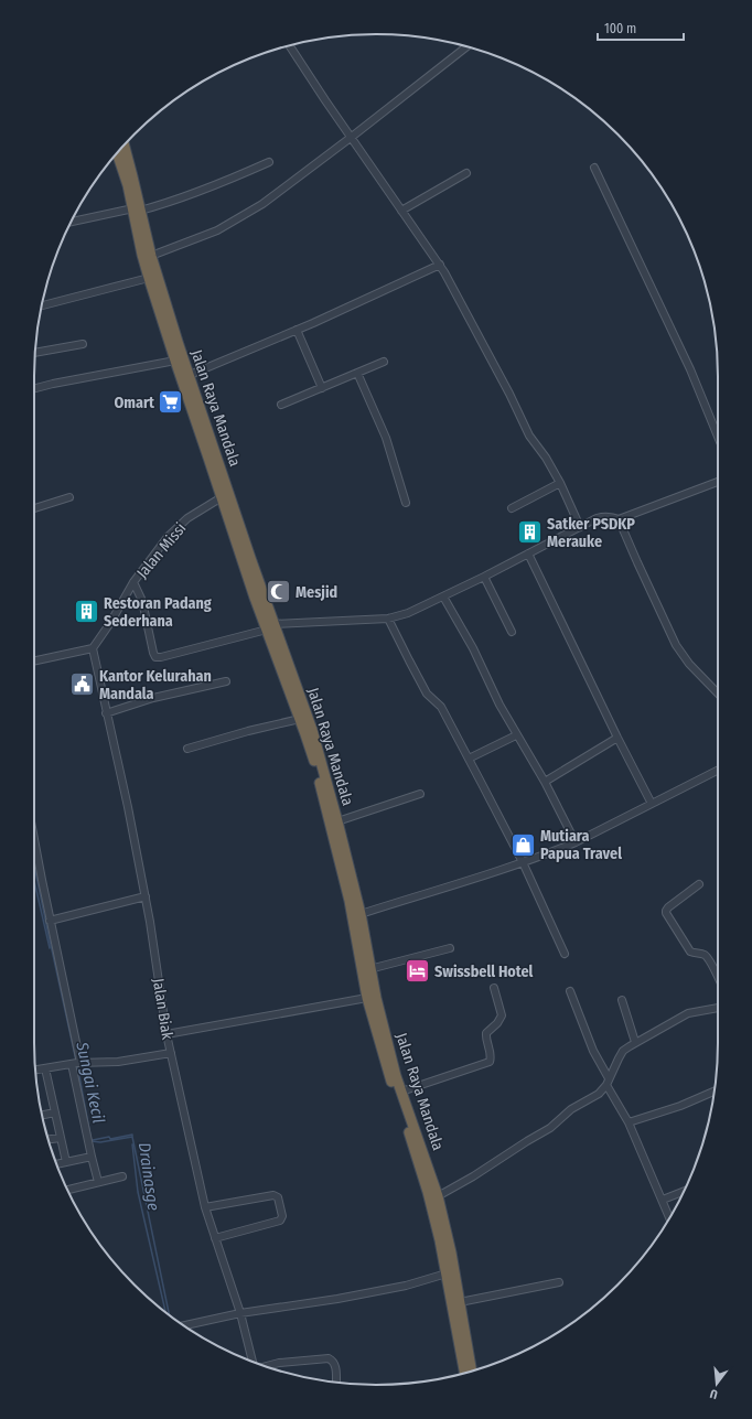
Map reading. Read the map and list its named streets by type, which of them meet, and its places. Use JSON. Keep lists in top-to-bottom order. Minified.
{"streets":{"highway":["Jalan Raya Mandala"],"street":["Jalan Missi","Jalan Biak"]},"crossings":[["Jalan Raya Mandala","Jalan Missi"],["Jalan Missi","Jalan Biak"]],"water":["Sungai Kecil","Drainasge"],"places":{"supermarket":["Omart"],"building":["Satker PSDKP Merauke","Restoran Padang Sederhana"],"mosque":["Mesjid"],"public building":["Kantor Kelurahan Mandala"],"shop":["Mutiara Papua Travel"],"hotel":["Swissbell Hotel"]},"scale_bar":"100 m","north":"bottom"}
